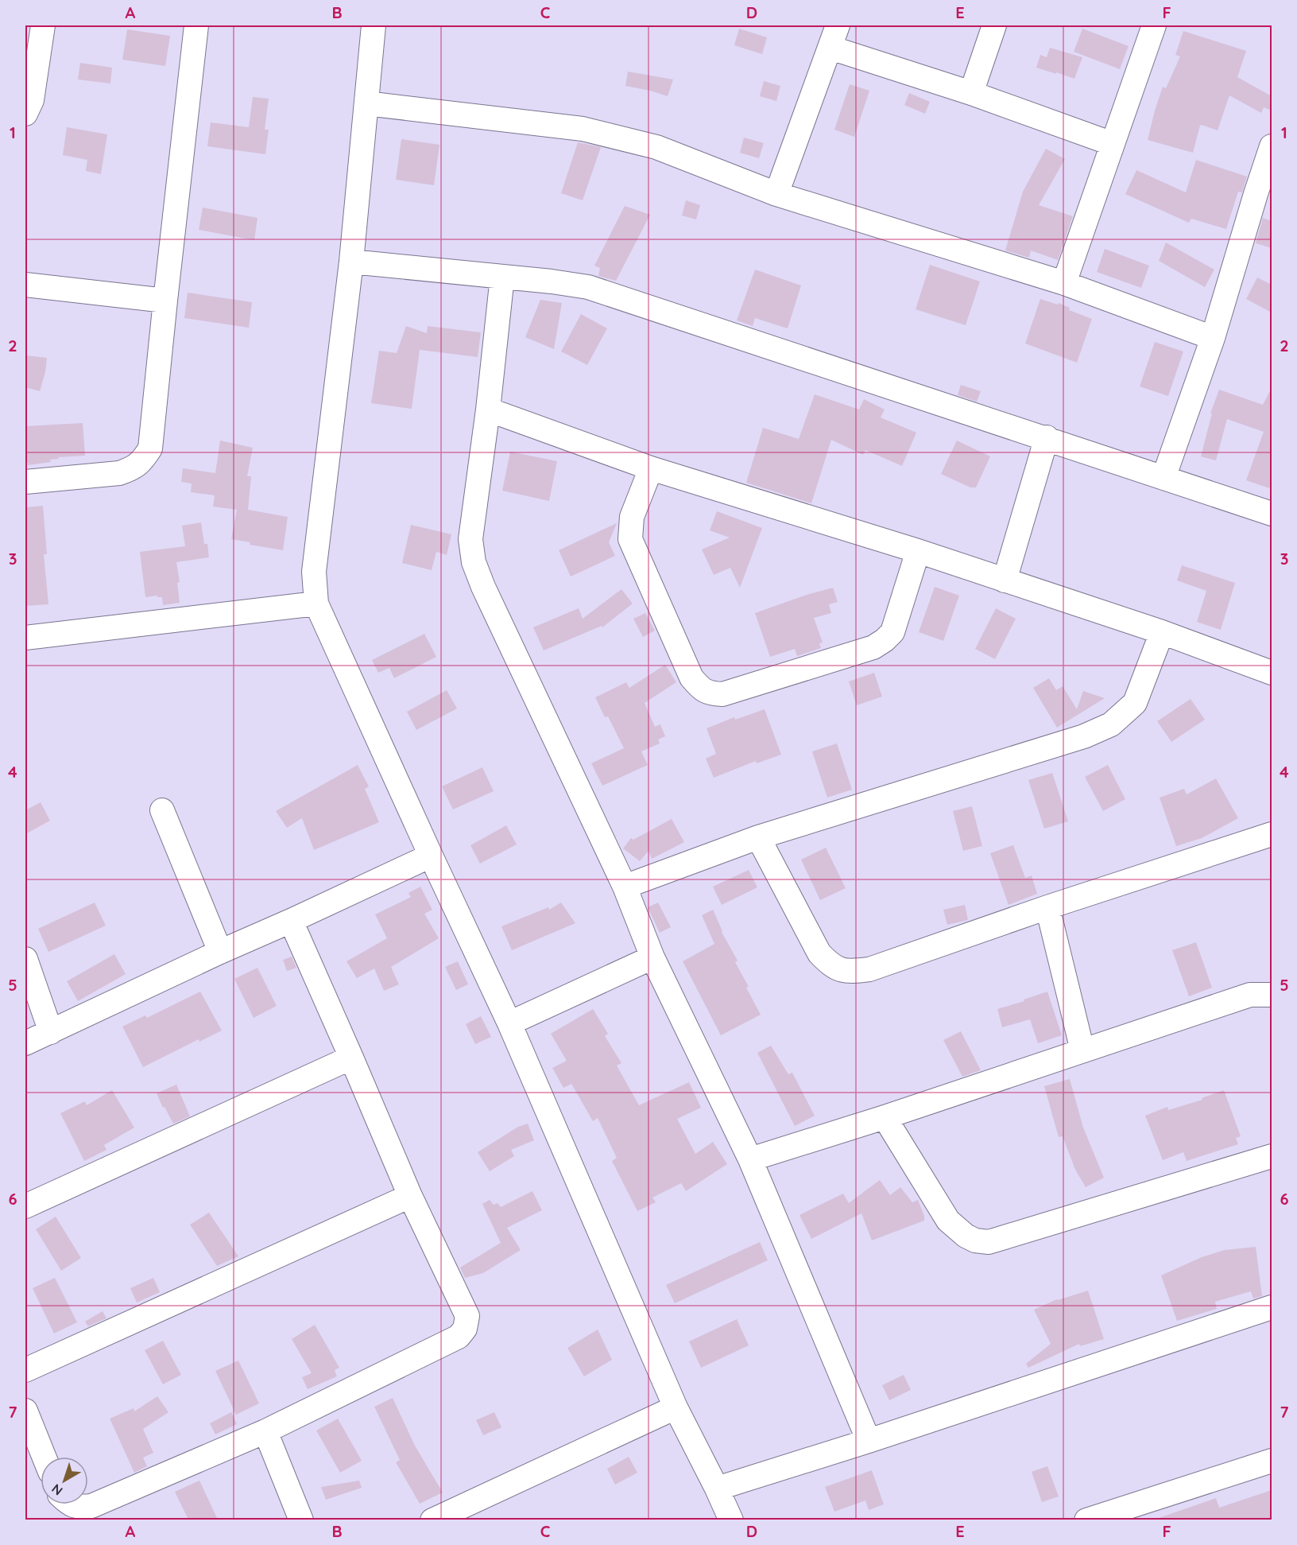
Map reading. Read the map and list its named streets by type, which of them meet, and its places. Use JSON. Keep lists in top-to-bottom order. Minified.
{"north":"bottom left","grid":{"columns":["A","B","C","D","E","F"],"rows":["1","2","3","4","5","6","7"]}}
